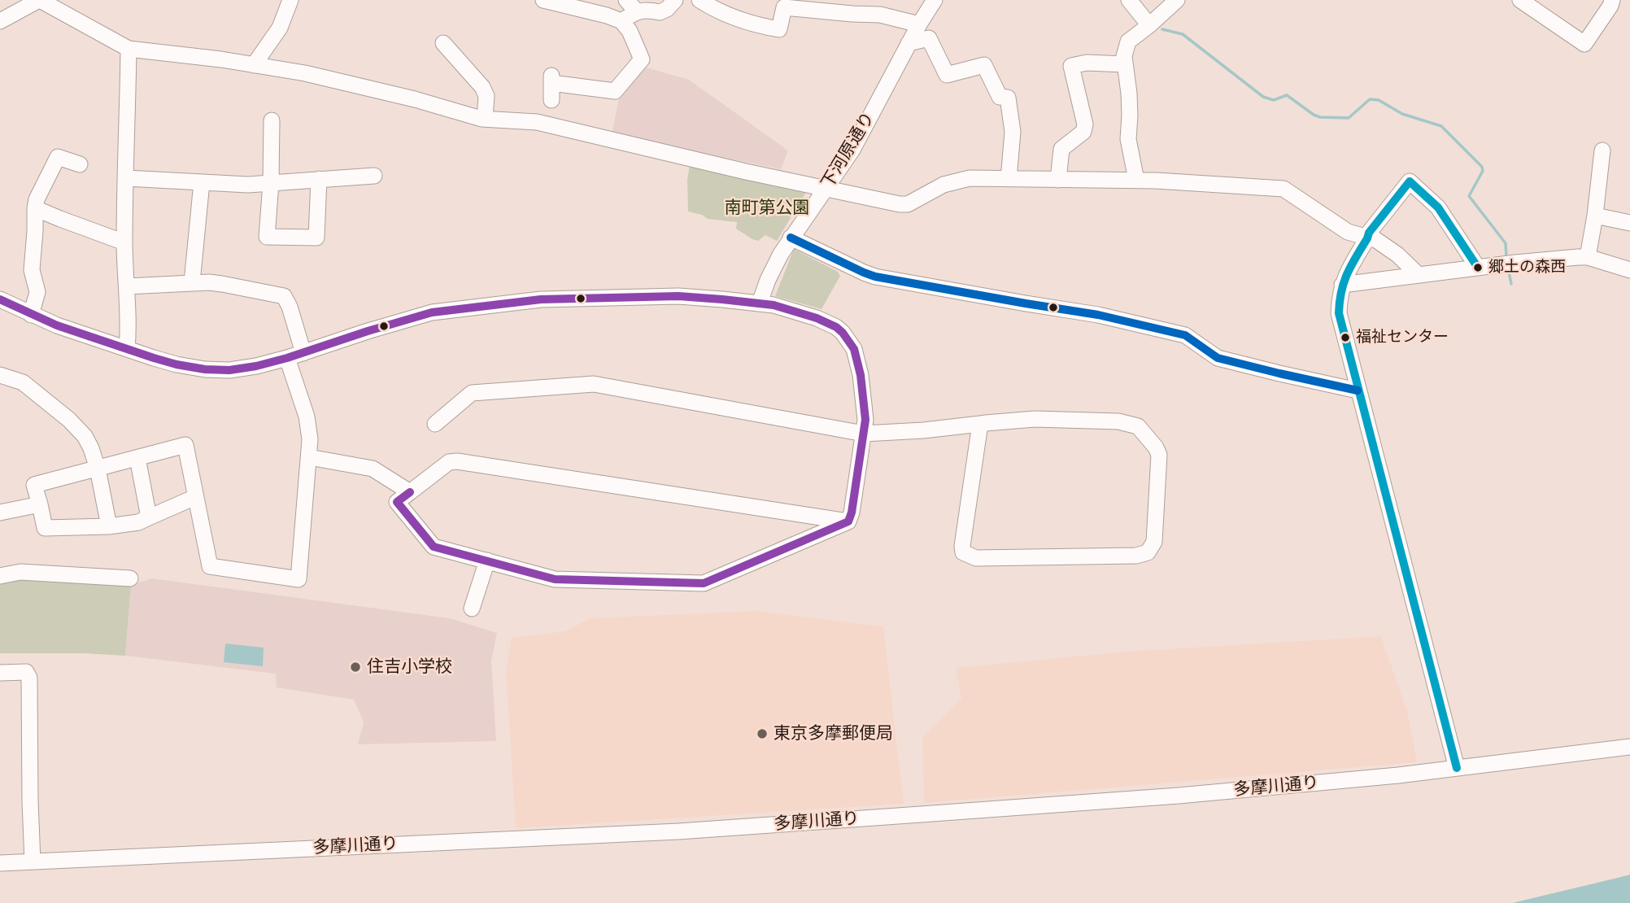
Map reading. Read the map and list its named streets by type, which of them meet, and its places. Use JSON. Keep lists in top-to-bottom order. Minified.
{"streets":{"street":["下河原通り","多摩川通り"]},"parks":["南町第公園"],"places":["郷土の森西","福祉センター","住吉小学校","東京多摩郵便局"]}
